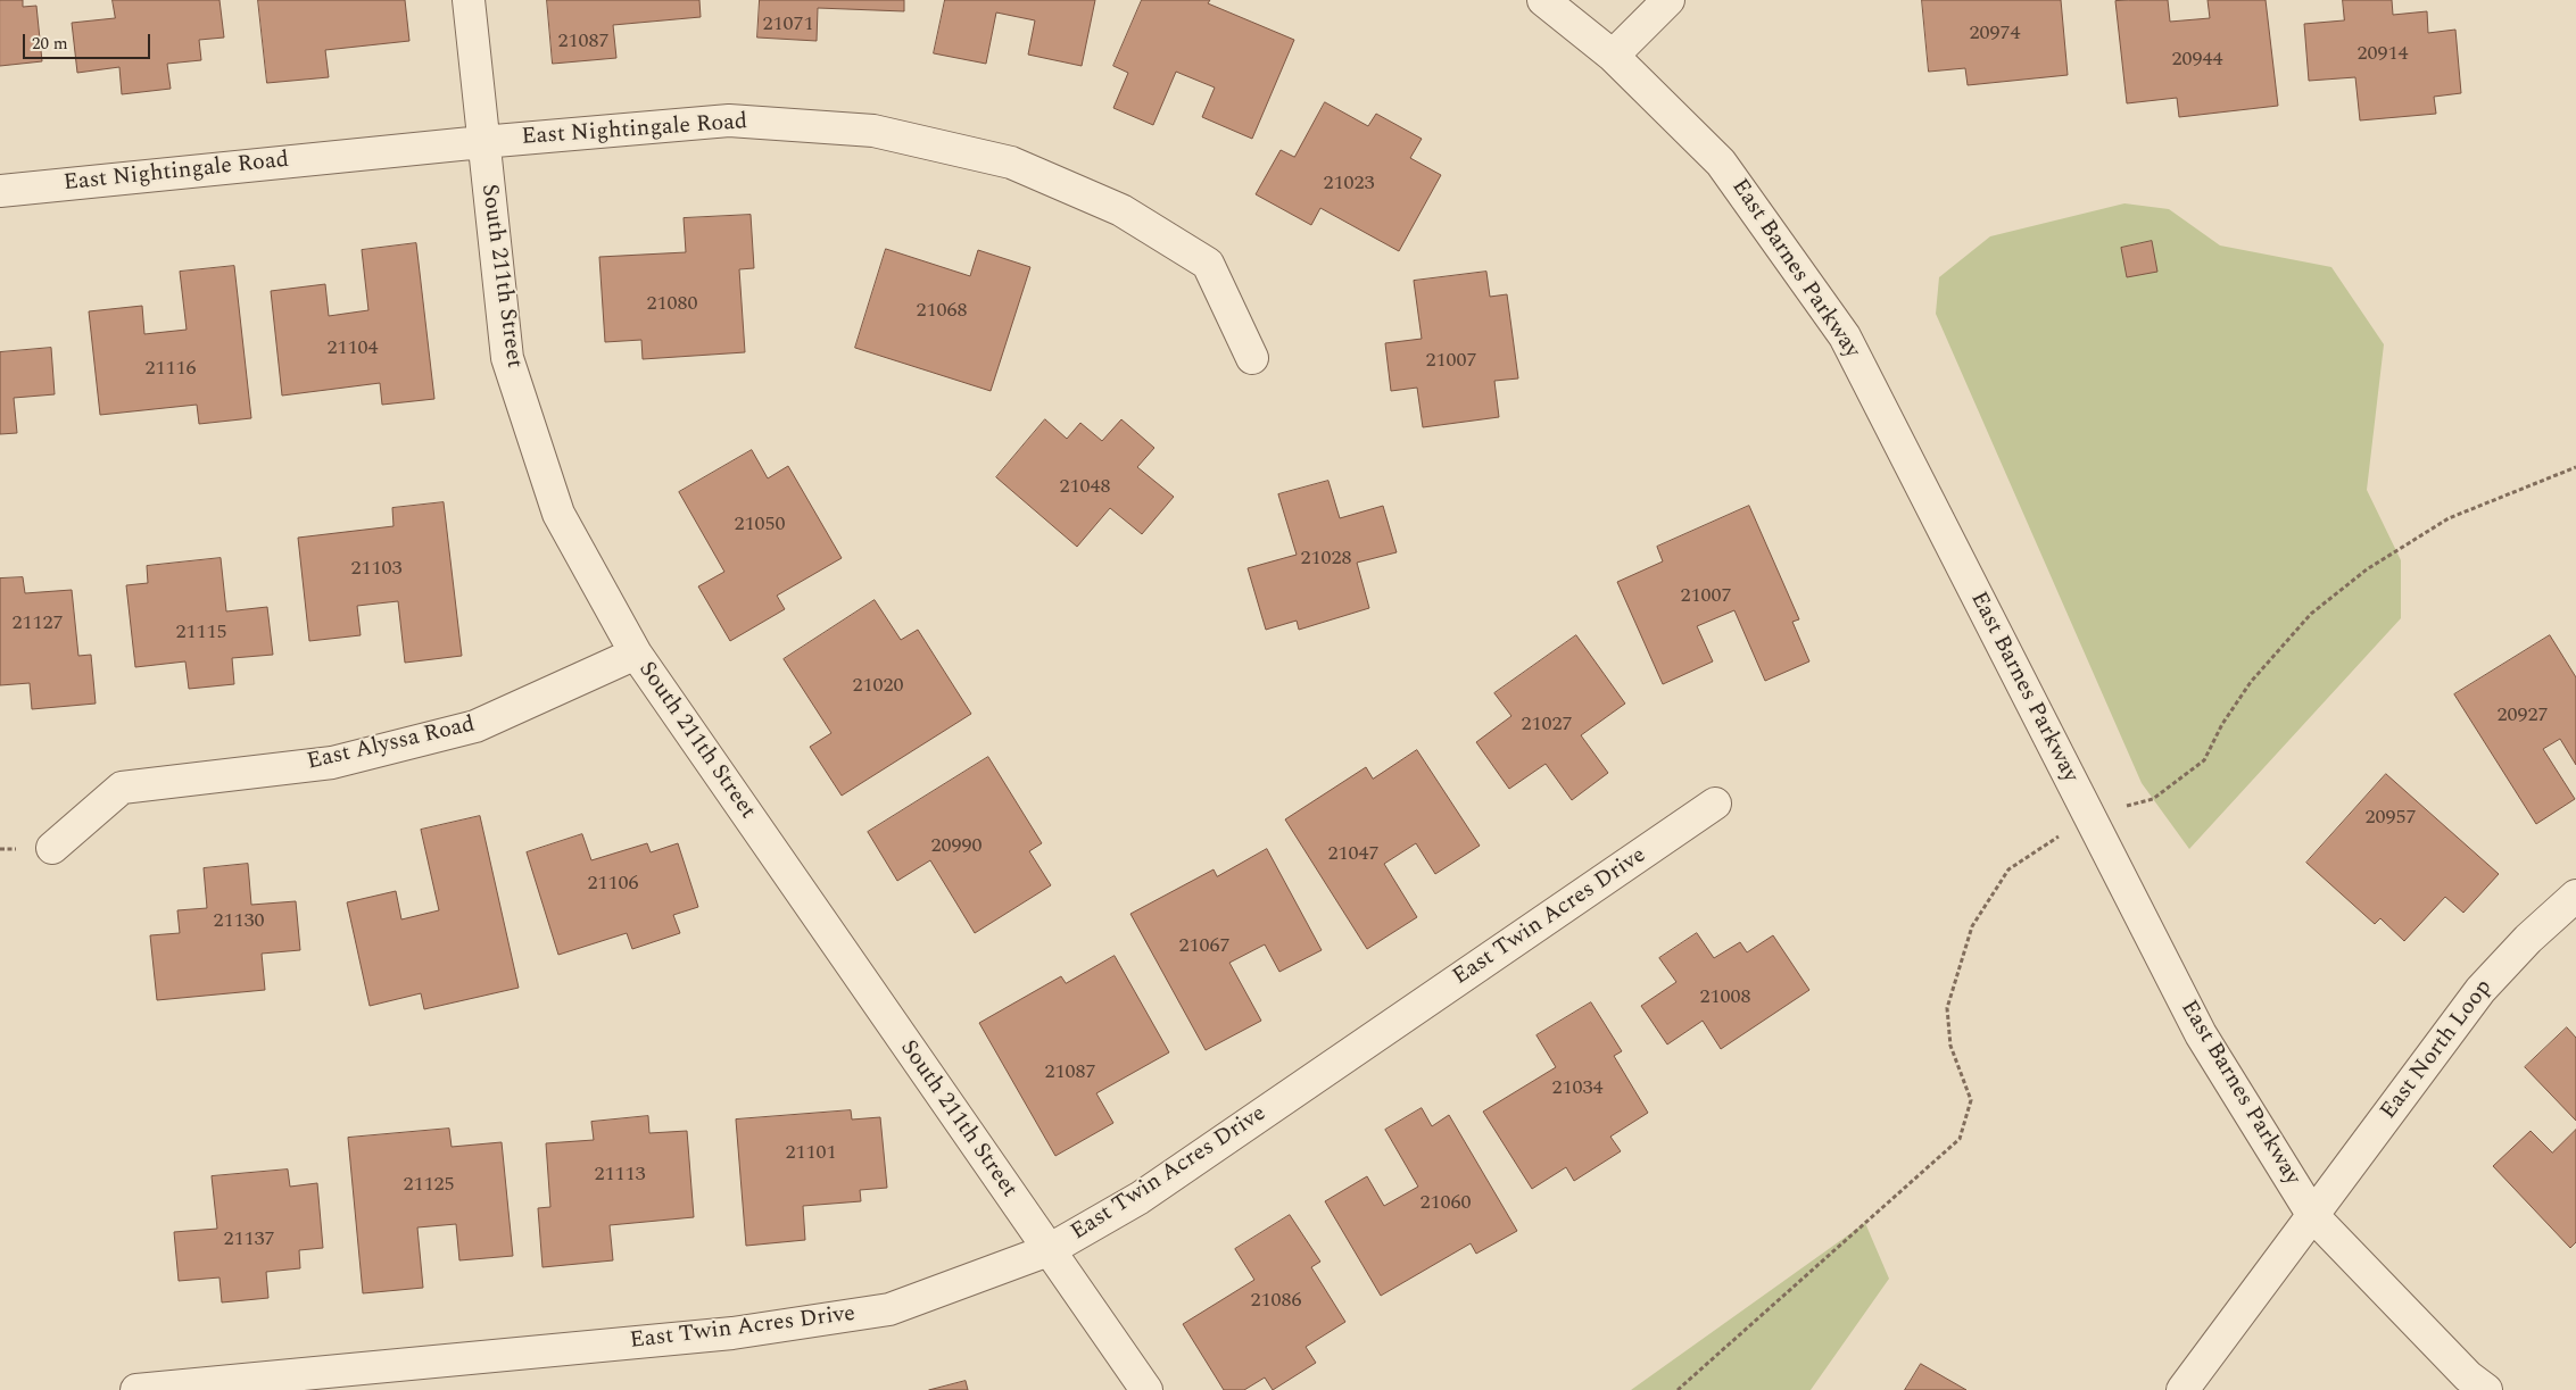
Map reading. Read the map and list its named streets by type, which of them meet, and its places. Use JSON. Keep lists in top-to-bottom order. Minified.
{"streets":{"street":["East Nightingale Road","East Barnes Parkway","South 211th Street","East Alyssa Road","East Twin Acres Drive","East North Loop"]},"crossings":[["East Nightingale Road","South 211th Street"],["East Barnes Parkway","East North Loop"],["South 211th Street","East Alyssa Road"],["South 211th Street","East Twin Acres Drive"]],"house_numbers":["21071","20974","21087","20914","20944","21023","21080","21068","21104","21007","21116","21048","21050","21028","21103","21007","21127","21115","21020","20927","21027","20957","20990","21047","21106","21130","21067","21008","21087","21034","21101","21113","21125","21060","21137","21086"],"scale_bar":"20 m"}
